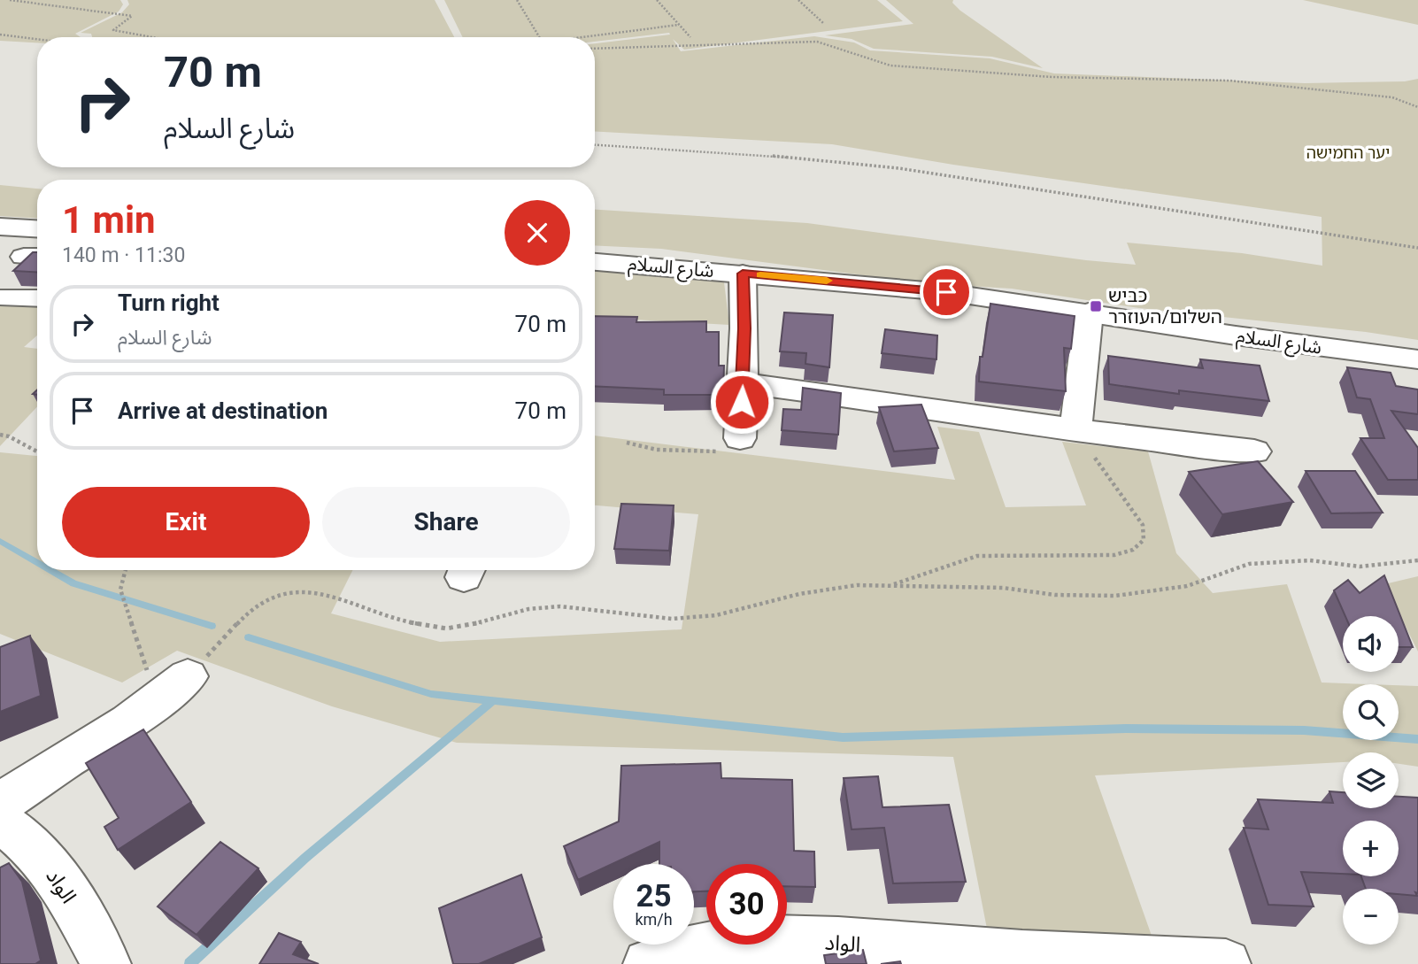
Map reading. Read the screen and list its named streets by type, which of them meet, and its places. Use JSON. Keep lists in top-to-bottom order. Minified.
{"streets":{"street":["شارع السلام","الواد"]},"parks":["יער החמישה"],"places":{"transit":["כביש השלום/העוזרר"]},"page":{"turn":["70 m","شارع السلام"],"heading":["1 min","140 m · 11:30"],"list":[{"name":"Turn right","note":"شارع السلام","value":"70 m"},{"name":"Arrive at destination","value":"70 m"}],"buttons":["Exit","Share"],"map_buttons":["+","−"],"speed":"25 km/h","limit":"30"}}
